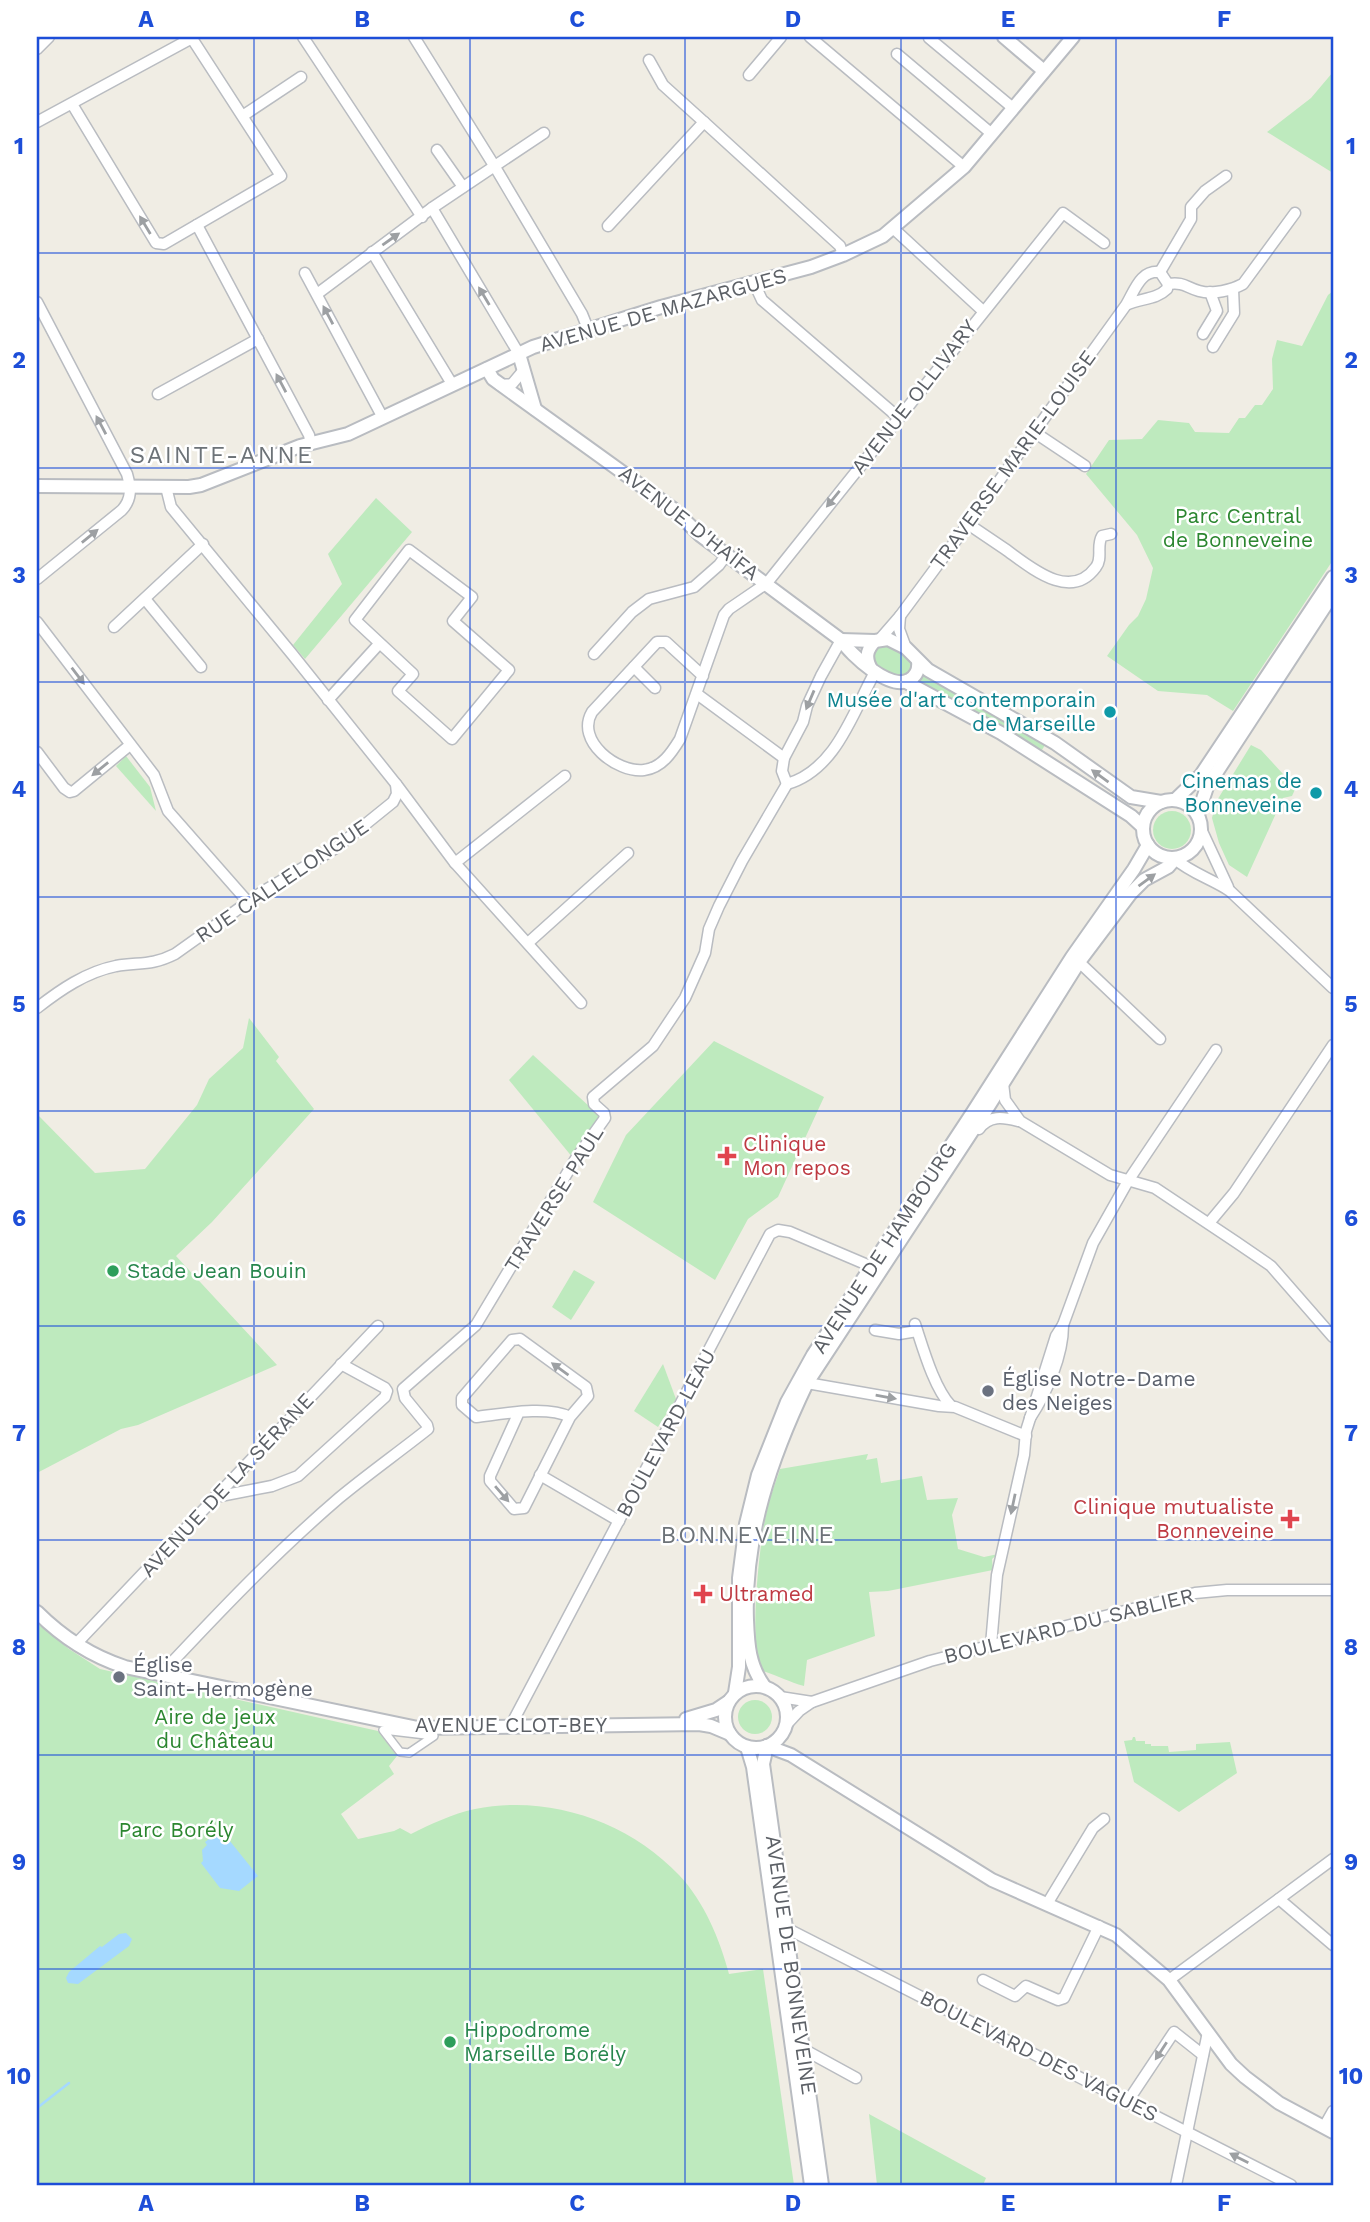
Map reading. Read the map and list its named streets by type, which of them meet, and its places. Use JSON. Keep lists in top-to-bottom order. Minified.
{"streets":{"street":["AVENUE DE MAZARGUES","AVENUE OLLIVARY","TRAVERSE MARIE-LOUISE","AVENUE D'HAÏFA","RUE CALLELONGUE","TRAVERSE PAUL","AVENUE DE HAMBOURG","BOULEVARD LEAU","AVENUE DE LA SÉRANE","BOULEVARD DU SABLIER","AVENUE CLOT-BEY","AVENUE DE BONNEVEINE","BOULEVARD DES VAGUES"]},"crossings":[["AVENUE DE MAZARGUES","AVENUE D'HAÏFA"],["AVENUE OLLIVARY","AVENUE D'HAÏFA"],["TRAVERSE MARIE-LOUISE","AVENUE D'HAÏFA"],["TRAVERSE PAUL","AVENUE CLOT-BEY"],["AVENUE DE HAMBOURG","BOULEVARD LEAU"],["AVENUE DE HAMBOURG","BOULEVARD DU SABLIER"],["AVENUE DE HAMBOURG","AVENUE CLOT-BEY"],["AVENUE DE HAMBOURG","AVENUE DE BONNEVEINE"],["BOULEVARD LEAU","AVENUE CLOT-BEY"],["AVENUE DE LA SÉRANE","AVENUE CLOT-BEY"],["BOULEVARD DU SABLIER","AVENUE CLOT-BEY"],["BOULEVARD DU SABLIER","AVENUE DE BONNEVEINE"],["AVENUE CLOT-BEY","AVENUE DE BONNEVEINE"],["AVENUE DE BONNEVEINE","BOULEVARD DES VAGUES"]],"districts":["SAINTE-ANNE","BONNEVEINE"],"parks":["Parc Central de Bonneveine","Aire de jeux du Château","Parc Borély"],"places":{"other":["Musée d'art contemporain de Marseille","Cinemas de Bonneveine","Stade Jean Bouin","Église Notre-Dame des Neiges","Église Saint-Hermogène","Hippodrome Marseille Borély"],"health":["Clinique Mon repos","Clinique mutualiste Bonneveine","Ultramed"]},"grid":{"columns":["A","B","C","D","E","F"],"rows":["1","2","3","4","5","6","7","8","9","10"]}}
